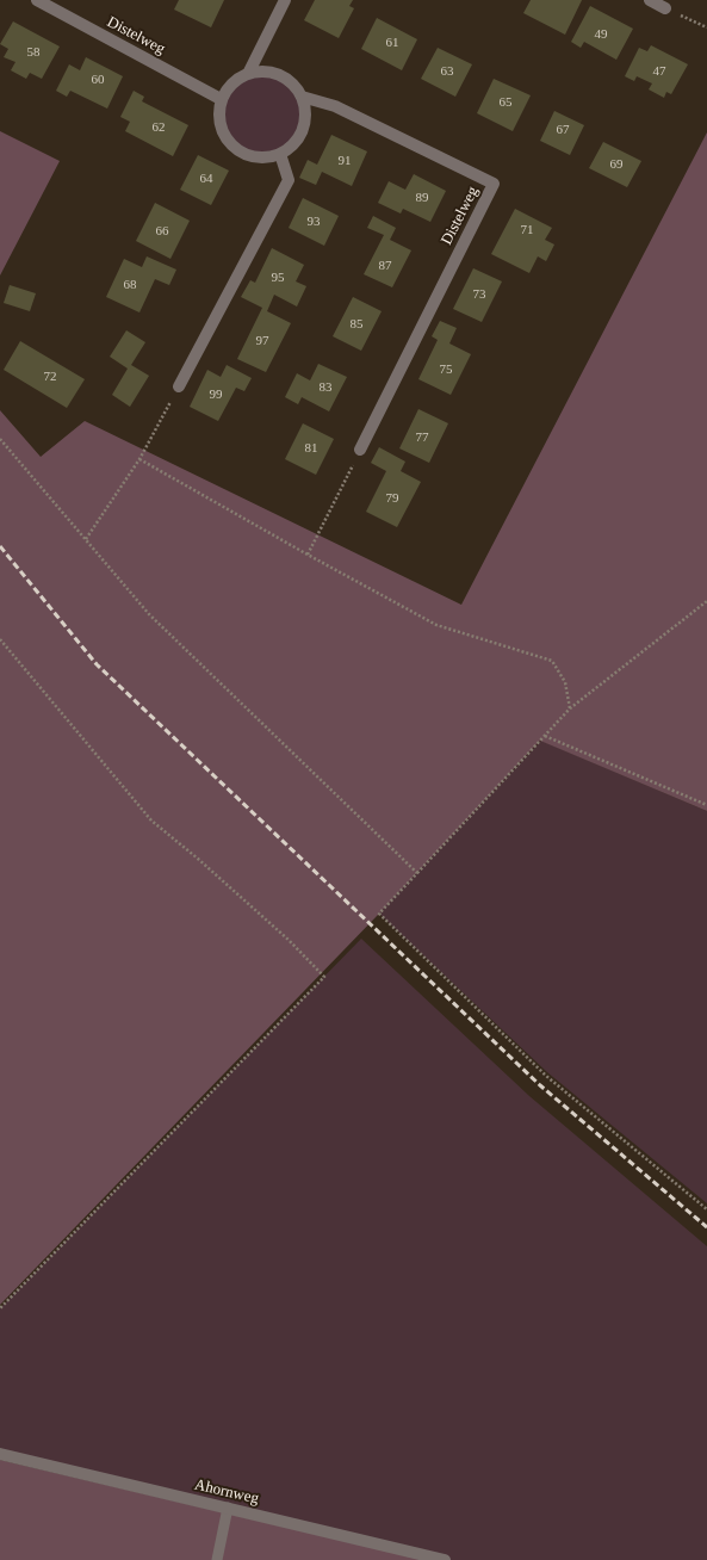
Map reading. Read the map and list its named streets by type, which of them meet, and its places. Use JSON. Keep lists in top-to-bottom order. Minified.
{"streets":{"street":["Distelweg","Ahornweg"]},"house_numbers":["49","61","58","63","47","60","65","62","67","91","69","64","89","93","71","66","87","95","68","73","85","97","75","72","83","99","77","81","79"]}
